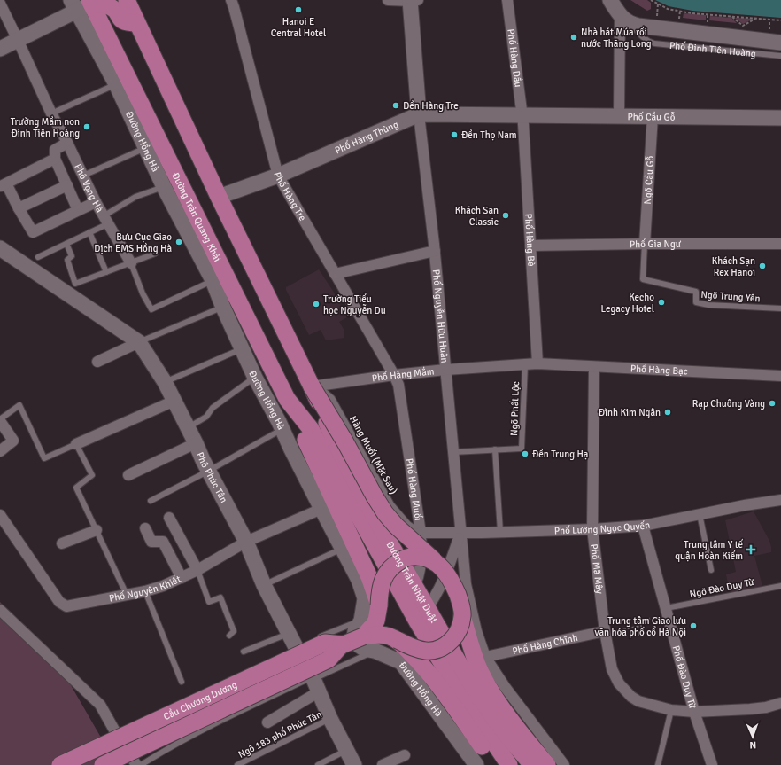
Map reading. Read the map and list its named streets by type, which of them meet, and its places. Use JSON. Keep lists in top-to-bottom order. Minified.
{"streets":{"main road":["Đường Trần Quang Khải","Đường Trần Nhật Duật","Cầu Chương Dương"],"street":["Phố Đinh Tiên Hoàng","Phố Hàng Dầu","Phố Cầu Gỗ","Phố Hàng Thùng","Đường Hồng Hà","Ngõ Cầu Gỗ","Phố Vọng Hà","Phố Hàng Tre","Phố Hàng Bè","Phố Gia Ngư","Phố Nguyễn Hữu Huân","Phố Hàng Bạc","Phố Hàng Mắm","Phố Phúc Tân","Phố Hàng Muối","Phố Lương Ngọc Quyến","Phố Mã Mây","Phố Nguyên Khiết","Phố Hàng Chĩnh","Phố Đào Duy Từ"],"lane":["Ngõ Trung Yên","Ngõ Phất Lộc","Hàng Muối (Mặt Sau)","Ngõ Đào Duy Từ","Ngõ 183 phố Phúc Tân"]},"crossings":[["Phố Hàng Dầu","Phố Cầu Gỗ"],["Phố Hàng Dầu","Phố Hàng Thùng"],["Phố Hàng Dầu","Phố Hàng Bè"],["Phố Cầu Gỗ","Phố Hàng Thùng"],["Phố Cầu Gỗ","Ngõ Cầu Gỗ"],["Phố Cầu Gỗ","Phố Hàng Bè"],["Phố Hàng Thùng","Phố Hàng Tre"],["Phố Hàng Thùng","Phố Hàng Bè"],["Phố Hàng Thùng","Phố Nguyễn Hữu Huân"],["Đường Hồng Hà","Phố Vọng Hà"],["Đường Hồng Hà","Phố Nguyên Khiết"],["Ngõ Cầu Gỗ","Phố Gia Ngư"],["Ngõ Cầu Gỗ","Ngõ Trung Yên"],["Phố Hàng Tre","Phố Hàng Mắm"],["Phố Hàng Tre","Phố Hàng Muối"],["Đường Trần Quang Khải","Đường Trần Nhật Duật"],["Phố Hàng Bè","Phố Gia Ngư"],["Phố Hàng Bè","Phố Hàng Bạc"],["Phố Hàng Bè","Phố Hàng Mắm"],["Phố Gia Ngư","Ngõ Trung Yên"],["Phố Nguyễn Hữu Huân","Phố Hàng Mắm"],["Phố Nguyễn Hữu Huân","Ngõ Phất Lộc"],["Phố Nguyễn Hữu Huân","Phố Lương Ngọc Quyến"],["Phố Nguyễn Hữu Huân","Đường Trần Nhật Duật"],["Phố Hàng Bạc","Phố Hàng Mắm"],["Phố Hàng Bạc","Phố Mã Mây"],["Phố Hàng Mắm","Ngõ Phất Lộc"],["Phố Hàng Mắm","Hàng Muối (Mặt Sau)"],["Phố Hàng Mắm","Phố Hàng Muối"],["Phố Hàng Mắm","Đường Trần Nhật Duật"],["Hàng Muối (Mặt Sau)","Phố Hàng Muối"],["Hàng Muối (Mặt Sau)","Phố Lương Ngọc Quyến"],["Hàng Muối (Mặt Sau)","Đường Trần Nhật Duật"],["Phố Phúc Tân","Phố Nguyên Khiết"],["Phố Phúc Tân","Ngõ 183 phố Phúc Tân"],["Phố Hàng Muối","Phố Lương Ngọc Quyến"],["Phố Hàng Muối","Đường Trần Nhật Duật"],["Phố Lương Ngọc Quyến","Phố Mã Mây"],["Phố Lương Ngọc Quyến","Phố Đào Duy Từ"],["Phố Mã Mây","Phố Hàng Chĩnh"],["Phố Mã Mây","Phố Đào Duy Từ"],["Ngõ Đào Duy Từ","Phố Đào Duy Từ"]],"places":{"other":["Hanoi E Central Hotel","Nhà hát Múa rối nước Thăng Long","Đền Hàng Tre","Trường Mầm non Đinh Tiên Hoàng","Đền Thọ Nam","Khách Sạn Classic","Bưu Cục Giao Dịch EMS Hồng Hà","Khách Sạn Rex Hanoi","Kecho Legacy Hotel","Trường Tiểu học Nguyễn Du","Rạp Chuông Vàng","Đình Kim Ngân","Đền Trung Hạ","Trung tâm Giao lưu văn hóa phố cổ Hà Nội"],"health":["Trung tâm Y tế quận Hoàn Kiếm"]},"north":"bottom"}
